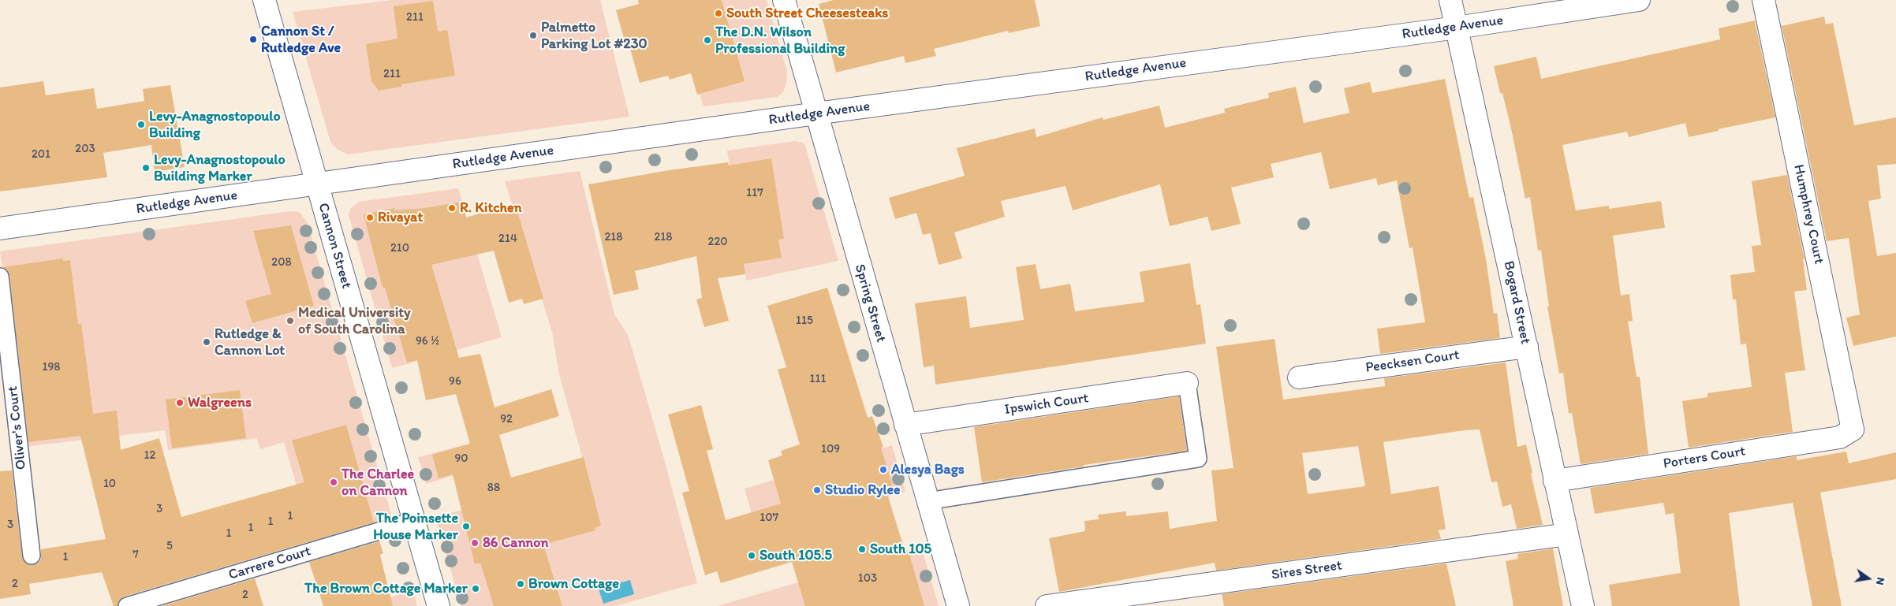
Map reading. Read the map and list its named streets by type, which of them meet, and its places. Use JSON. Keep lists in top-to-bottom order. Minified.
{"streets":{"main road":["Rutledge Avenue","Humphrey Court","Cannon Street","Bogard Street","Spring Street","Peecksen Court","Ipswich Court","Porters Court","Sires Street"],"lane":["Oliver's Court","Carrere Court"]},"crossings":[["Rutledge Avenue","Cannon Street"],["Rutledge Avenue","Bogard Street"],["Rutledge Avenue","Spring Street"],["Humphrey Court","Porters Court"],["Cannon Street","Carrere Court"],["Bogard Street","Peecksen Court"],["Bogard Street","Porters Court"],["Bogard Street","Sires Street"],["Spring Street","Ipswich Court"]],"places":["South Street Cheesesteaks","Palmetto Parking Lot #230","Cannon St / Rutledge Ave","The D.N. Wilson Professional Building","Levy-Anagnostopoulo Building","Levy-Anagnostopoulo Building Marker","R. Kitchen","Rivayat","Medical University of South Carolina","Rutledge & Cannon Lot","Walgreens","Alesya Bags","The Charlee on Cannon","Studio Rylee","The Poinsette House Marker","86 Cannon","South 105","South 105.5","Brown Cottage","The Brown Cottage Marker"],"house_numbers":["211","211","203","201","117","218","218","214","220","210","208","115","96 ½","198","111","96","92","109","12","90","10","88","3","1","107","1","3","1","1","5","7","1","103","2","2"],"north":"right"}
